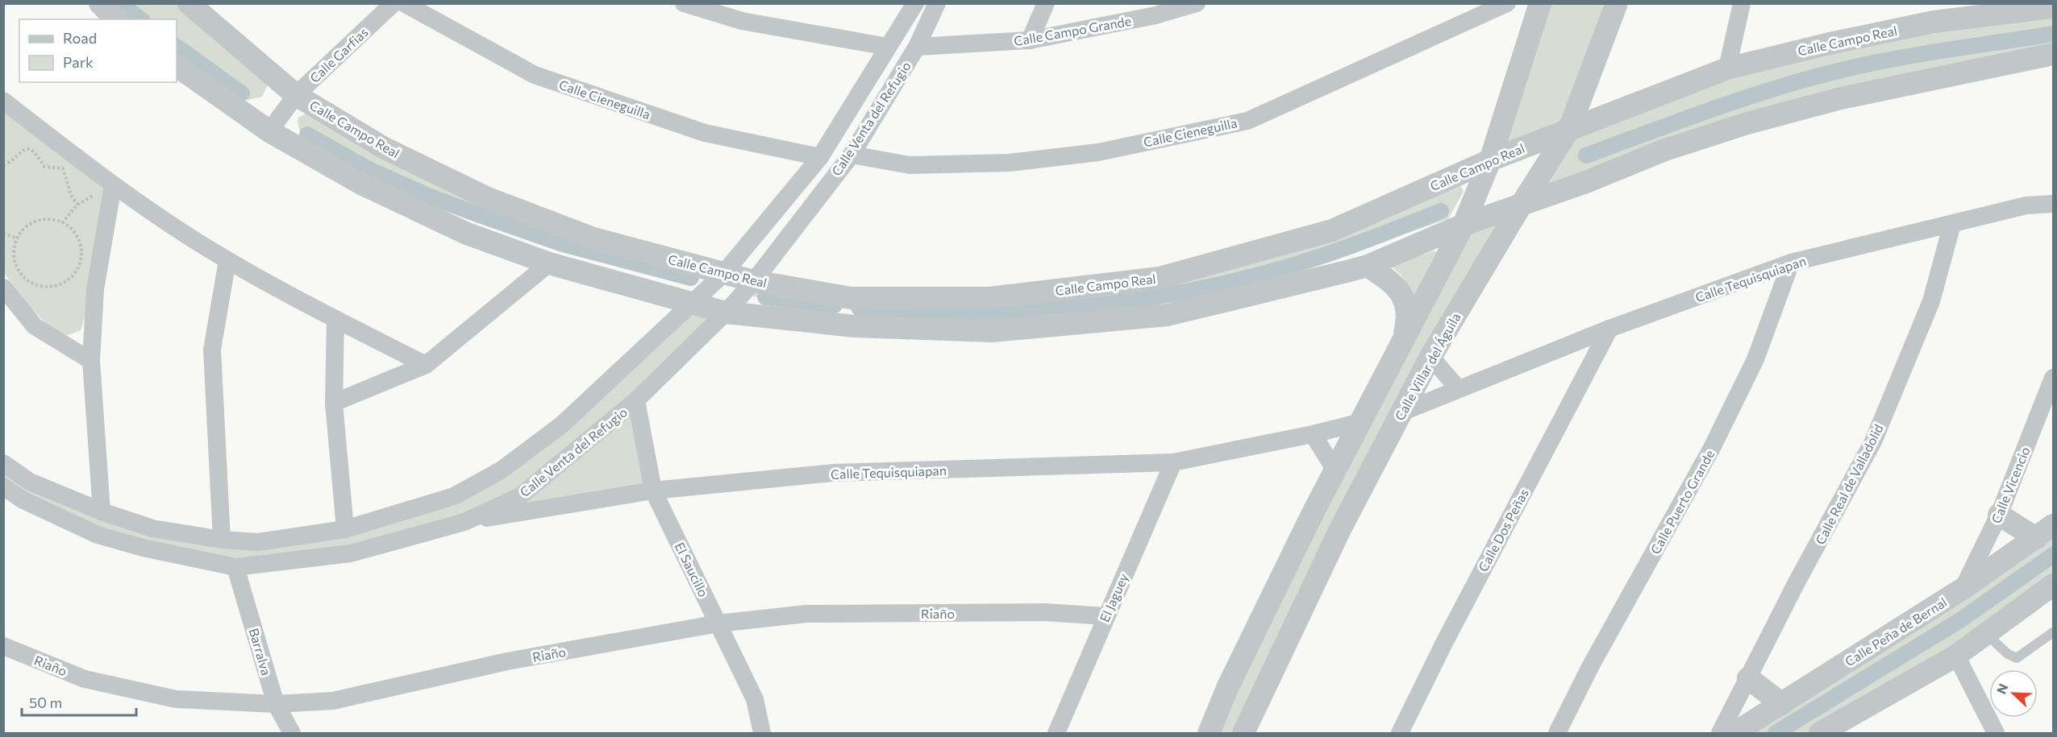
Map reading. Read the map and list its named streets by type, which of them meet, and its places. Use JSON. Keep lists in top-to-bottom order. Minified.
{"streets":{"street":["Calle Campo Grande","Calle Campo Real","Calle Garfias","Calle Cieneguilla","Calle Venta del Refugio","Calle Tequisquiapan","Calle Villar del Águila","Calle Real de Valladolid","Calle Vicencio","Calle Puerto Grande","Calle Dos Peñas","El Saucillo","El Jaguey","Riaño","Calle Peña de Bernal","Barralva"]},"crossings":[["Calle Campo Grande","Calle Venta del Refugio"],["Calle Campo Real","Calle Garfias"],["Calle Campo Real","Calle Venta del Refugio"],["Calle Campo Real","Calle Villar del Águila"],["Calle Cieneguilla","Calle Venta del Refugio"],["Calle Venta del Refugio","Calle Tequisquiapan"],["Calle Venta del Refugio","El Saucillo"],["Calle Venta del Refugio","Barralva"],["Calle Tequisquiapan","Calle Villar del Águila"],["Calle Tequisquiapan","Calle Real de Valladolid"],["Calle Tequisquiapan","Calle Puerto Grande"],["Calle Tequisquiapan","Calle Dos Peñas"],["Calle Tequisquiapan","El Saucillo"],["Calle Tequisquiapan","El Jaguey"],["Calle Vicencio","Calle Peña de Bernal"],["El Saucillo","Riaño"],["El Jaguey","Riaño"],["Riaño","Barralva"]],"legend":["Road","Park"],"scale_bar":"50 m","north":"top left"}
